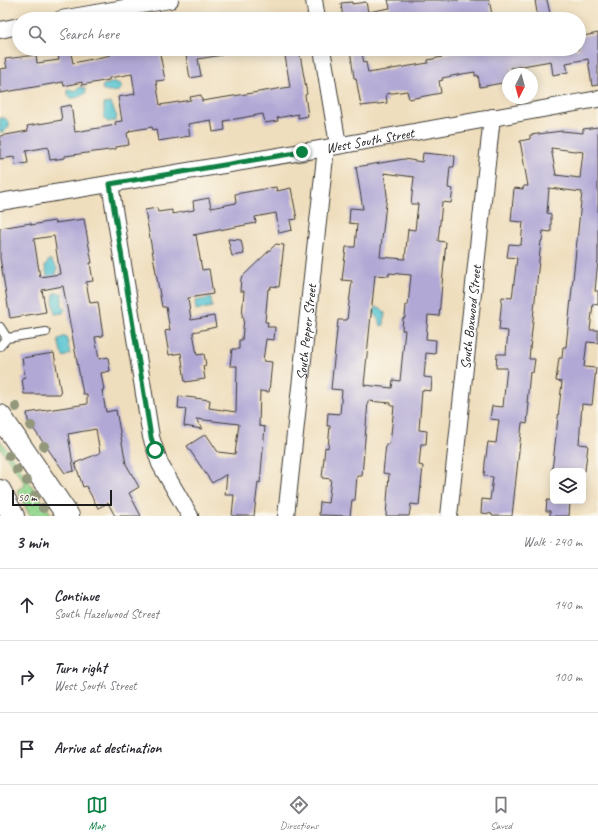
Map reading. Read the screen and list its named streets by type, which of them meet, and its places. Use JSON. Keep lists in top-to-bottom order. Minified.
{"streets":{"street":["West South Street","South Boxwood Street","South Pepper Street"]},"crossings":[["West South Street","South Boxwood Street"],["West South Street","South Pepper Street"]],"scale_bar":"50 m","north":"bottom","page":{"search":"Search here","scale":"50 m","heading":["3 min","Walk · 240 m"],"list":[["Continue","South Hazelwood Street","140 m"],["Turn right","West South Street","100 m"],"Arrive at destination"],"nav":["Map","Directions","Saved"]}}
